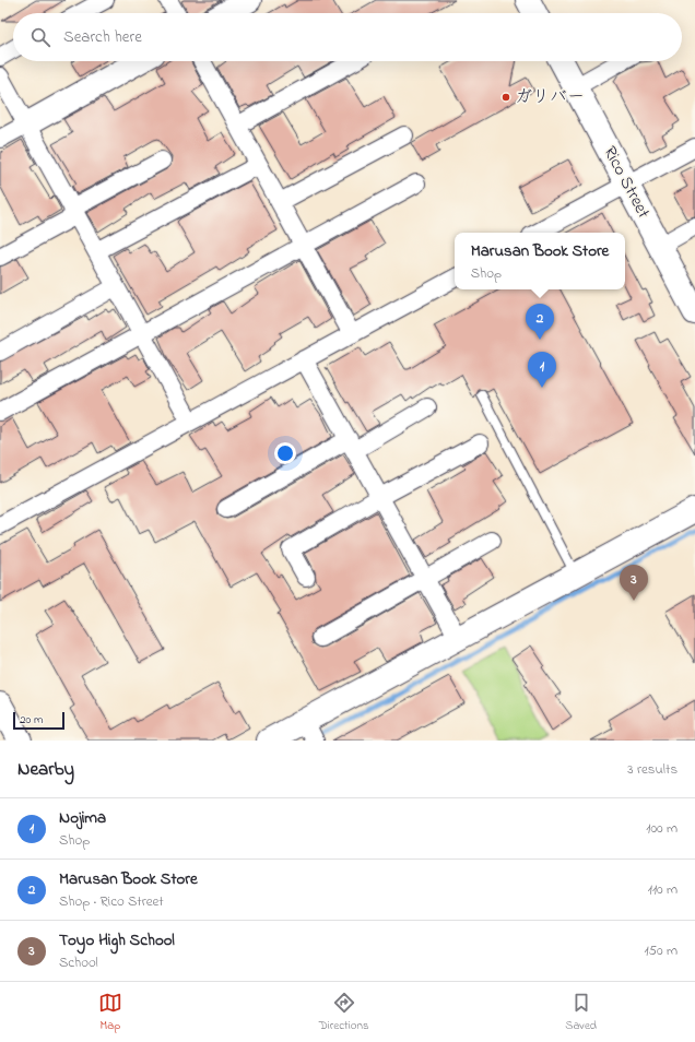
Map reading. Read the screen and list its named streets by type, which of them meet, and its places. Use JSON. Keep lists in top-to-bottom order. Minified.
{"streets":{"street":["Rico Street"]},"places":["ガリバー"],"scale_bar":"20 m","page":{"search":"Search here","popup":["Marusan Book Store","Shop"],"pins":["2","1","3"],"scale":"20 m","heading":["Nearby","3 results"],"list":[{"mark":"1","name":"Nojima","note":"Shop","value":"100 m"},{"mark":"2","name":"Marusan Book Store","note":"Shop · Rico Street","value":"110 m"},{"mark":"3","name":"Toyo High School","note":"School","value":"150 m"}],"nav":["Map","Directions","Saved"]}}
